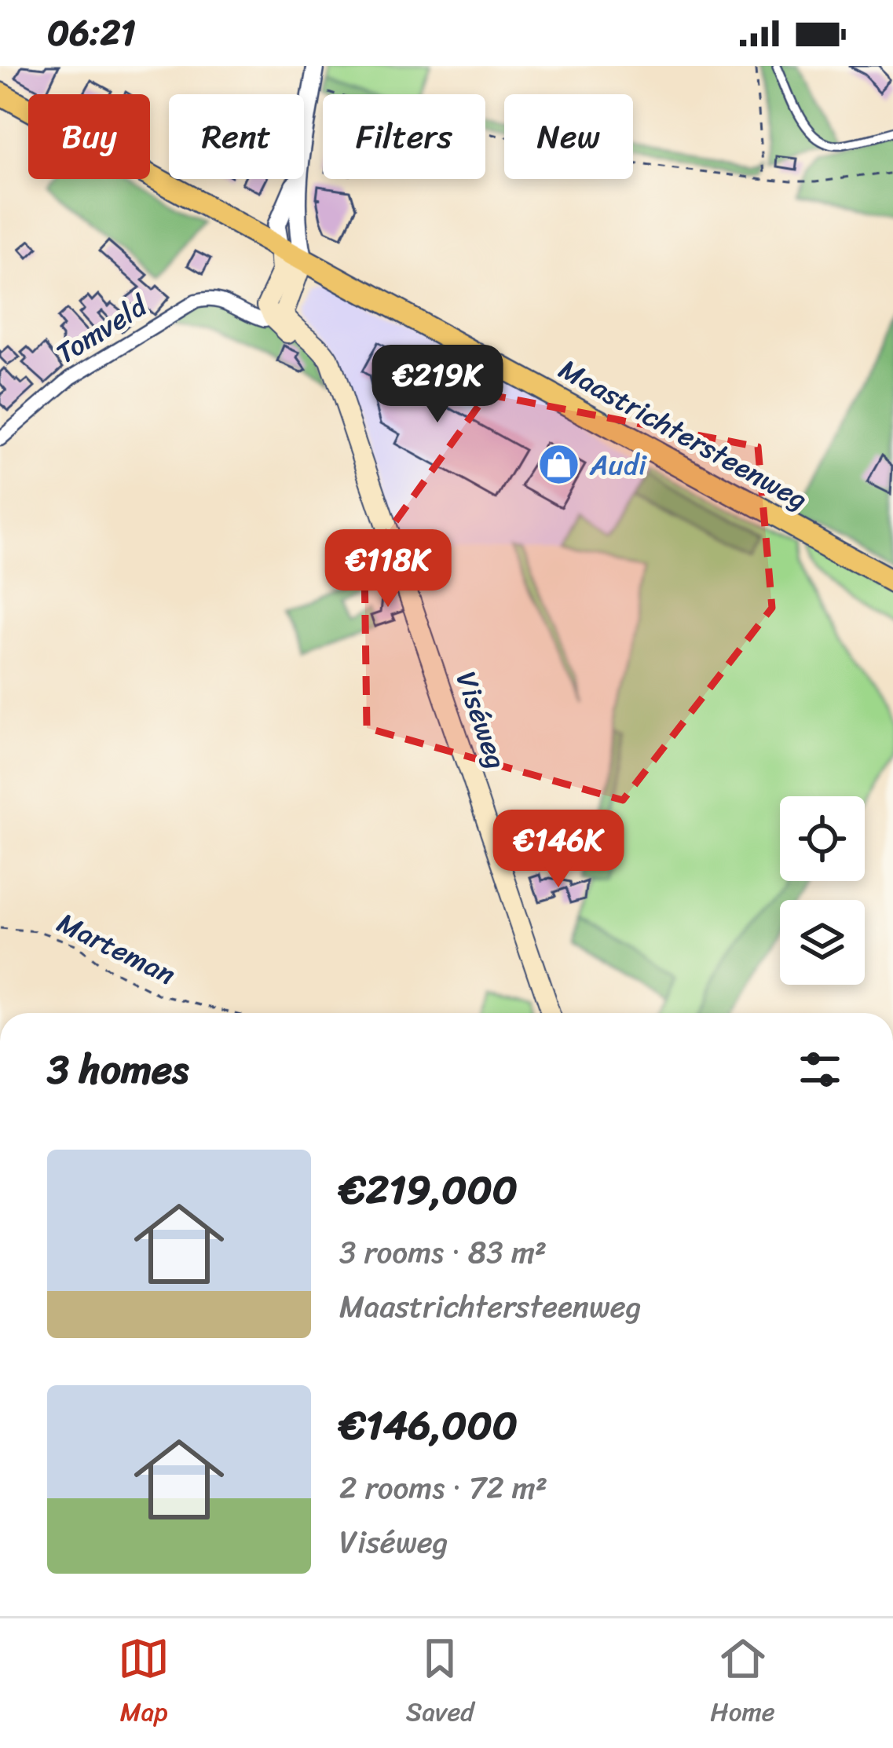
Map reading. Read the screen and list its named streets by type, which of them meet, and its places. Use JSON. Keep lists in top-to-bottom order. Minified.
{"streets":{"main road":["Maastrichtersteenweg","Viséweg"],"street":["Tomveld"],"path":["Marteman"]},"crossings":[["Tomveld","Viséweg"]],"places":{"shop":["Audi"]},"page":{"status":"06:21","chip":["Buy","Rent","Filters","New"],"price":["€219K","€118K","€146K"],"heading":"3 homes","list":[{"name":"€219,000","note":"3 rooms · 83 m² · Maastrichtersteenweg"},{"name":"€146,000","note":"2 rooms · 72 m² · Viséweg"}],"tabs":["Map","Saved","Home"]}}
